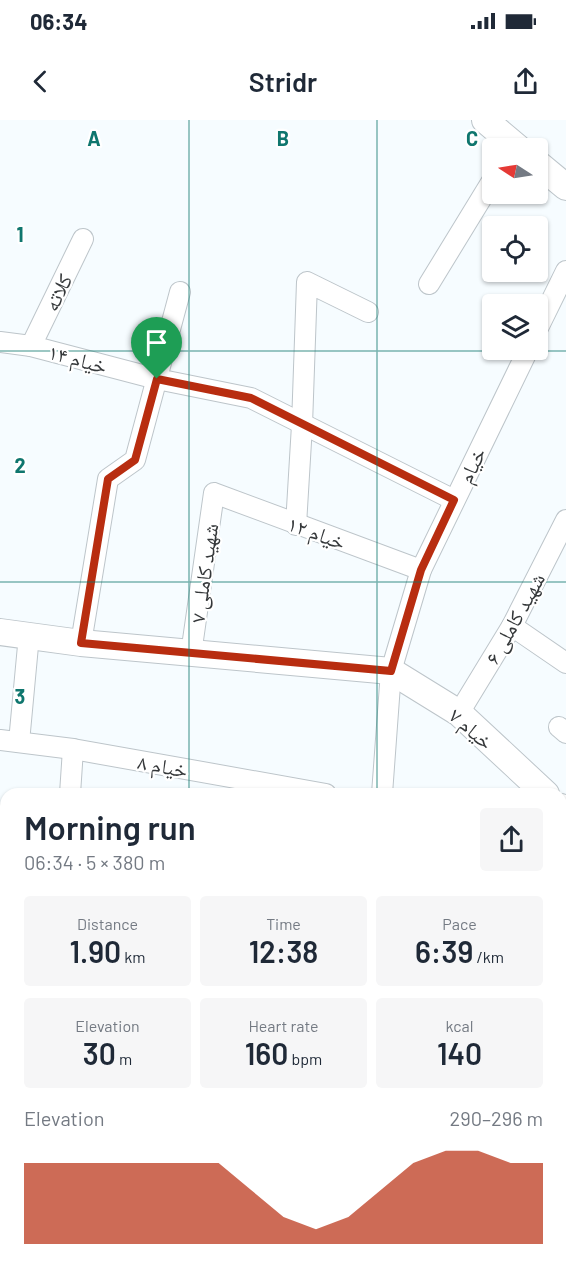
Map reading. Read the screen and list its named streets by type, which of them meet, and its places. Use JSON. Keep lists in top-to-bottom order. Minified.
{"streets":{"street":["کلاته","خیام ۱۴","خیام","خیام ۱۲","شهید کاملی ۷","شهید کاملی ۶","خیام ۷","خیام ۸"]},"crossings":[["کلاته","خیام ۱۴"],["خیام ۱۴","خیام"],["خیام","خیام ۱۲"],["خیام","خیام ۷"],["خیام ۱۲","شهید کاملی ۷"],["شهید کاملی ۶","خیام ۷"]],"north":"left","page":{"status":"06:34","header":"Stridr","heading":["Morning run","06:34 · 5 × 380 m"],"stats":[["Distance","1.90 km"],["Time","12:38"],["Pace","6:39 /km"],["Elevation","30 m"],["Heart rate","160 bpm"],["kcal","140"]],"chart":["Elevation","290–296 m"]},"grid":{"columns":["A","B","C"],"rows":["1","2","3"]}}
